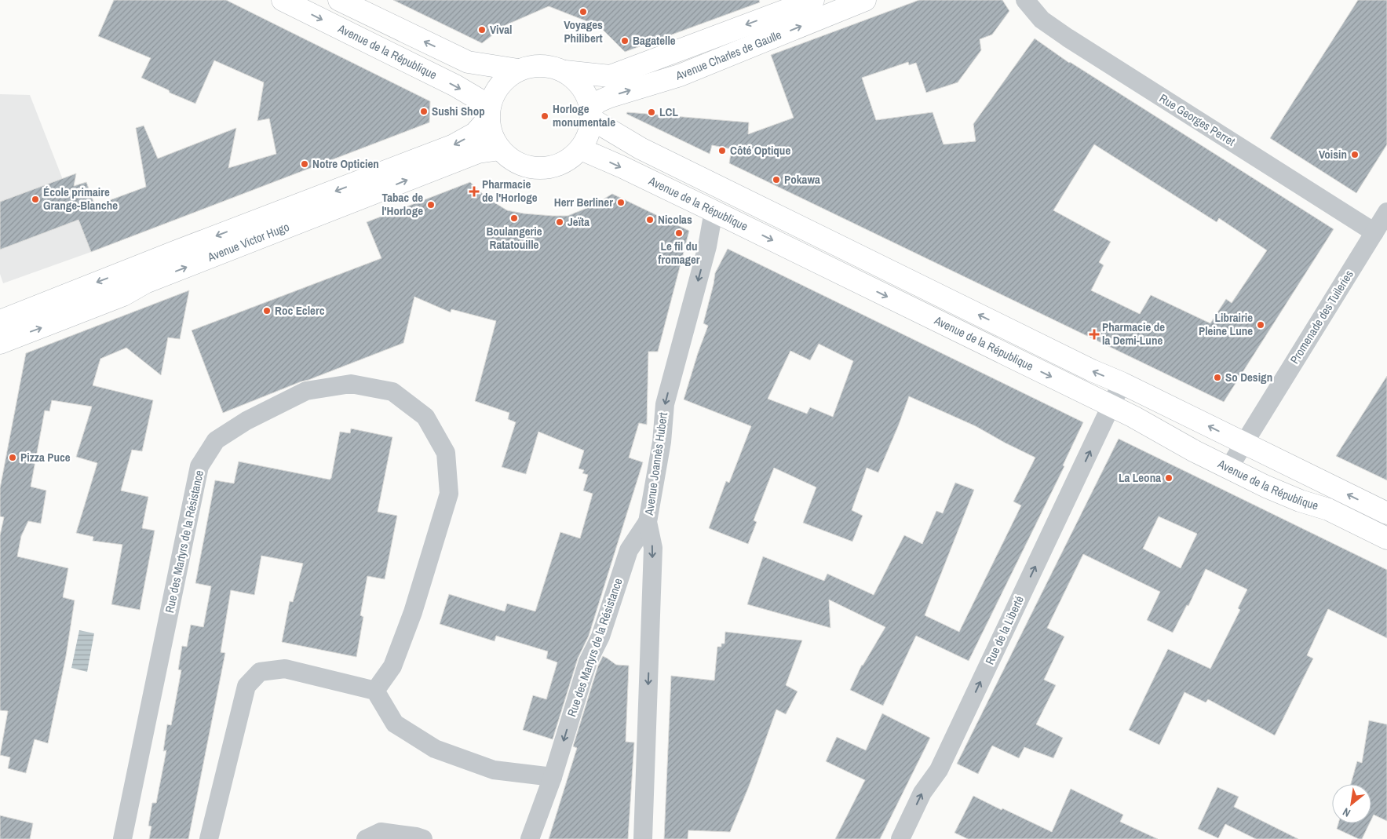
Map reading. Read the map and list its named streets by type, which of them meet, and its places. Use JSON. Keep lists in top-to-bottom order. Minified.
{"streets":{"main road":["Avenue de la République","Avenue Charles de Gaulle","Avenue Victor Hugo"],"street":["Rue Georges Perret","Promenade des Tuileries","Avenue Joannès Hubert","Rue des Martyrs de la Résistance","Rue de la Liberté"]},"crossings":[["Avenue de la République","Avenue Charles de Gaulle"],["Avenue de la République","Avenue Victor Hugo"],["Avenue de la République","Promenade des Tuileries"],["Avenue de la République","Avenue Joannès Hubert"],["Avenue de la République","Rue de la Liberté"],["Avenue Charles de Gaulle","Avenue Victor Hugo"],["Rue Georges Perret","Promenade des Tuileries"],["Avenue Joannès Hubert","Rue des Martyrs de la Résistance"]],"one_way":["Avenue Joannès Hubert","Rue de la Liberté"],"places":{"other":["Voyages Philibert","Vival","Bagatelle","Sushi Shop","LCL","Horloge monumentale","Côté Optique","Voisin","Notre Opticien","Pokawa","École primaire Grange-Blanche","Herr Berliner","Tabac de l'Horloge","Boulangerie Ratatouille","Nicolas","Jeïta","Le fil du fromager","Roc Eclerc","Librairie Pleine Lune","So Design","Pizza Puce","La Leona"],"health":["Pharmacie de l'Horloge","Pharmacie de la Demi-Lune"]},"north":"bottom left"}
